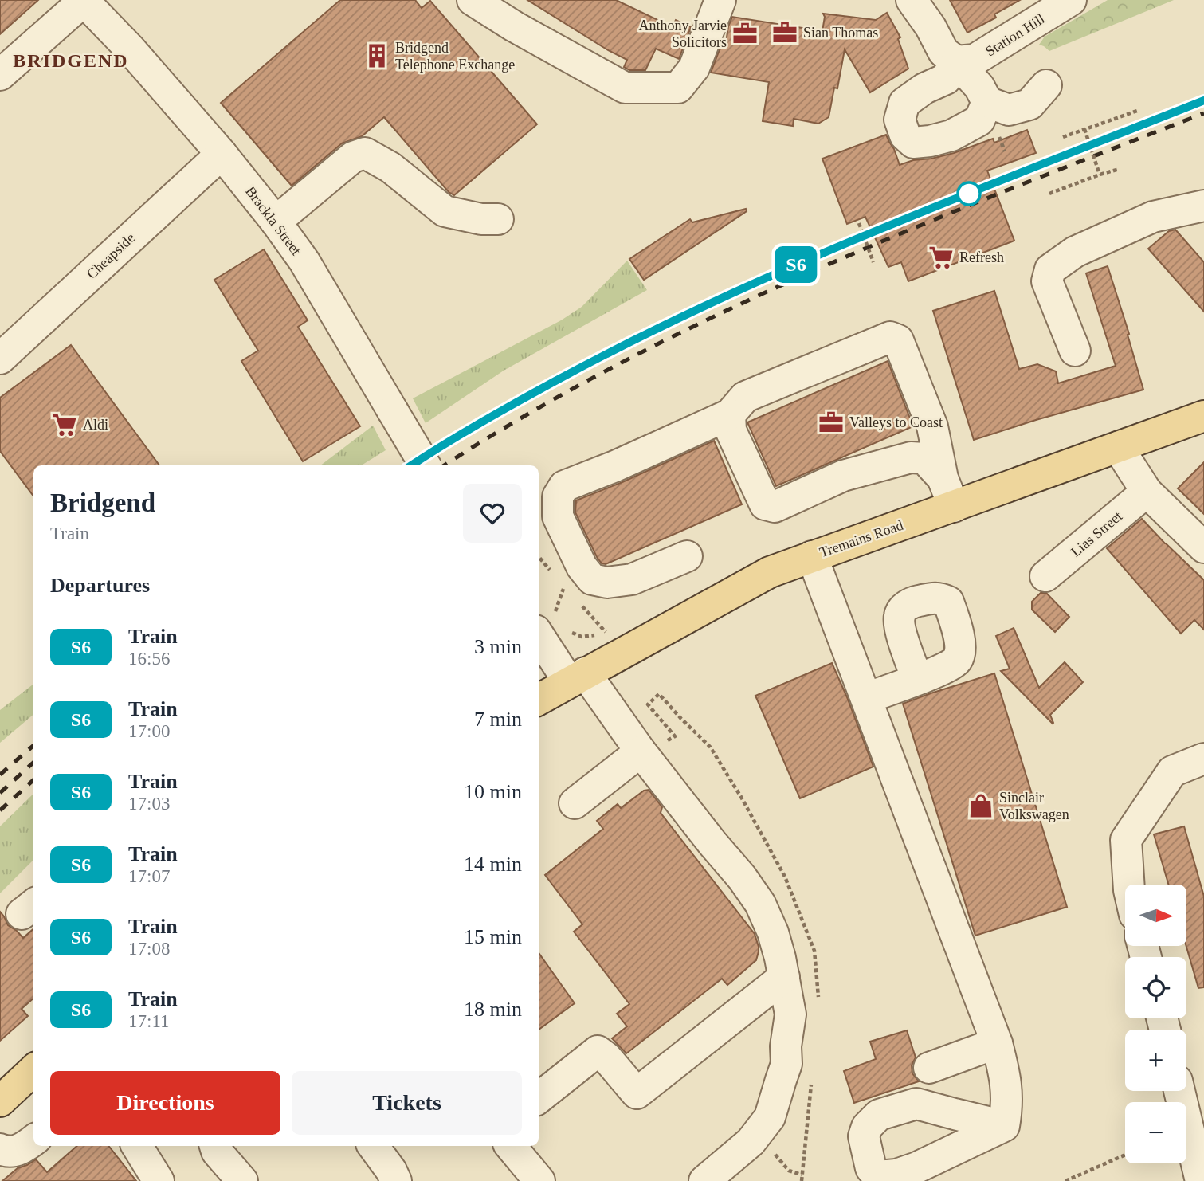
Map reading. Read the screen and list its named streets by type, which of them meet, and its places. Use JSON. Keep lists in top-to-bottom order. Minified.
{"streets":{"main road":["Tremains Road"],"street":["Station Hill","Brackla Street","Cheapside","Lias Street"]},"crossings":[["Brackla Street","Cheapside"]],"districts":["BRIDGEND"],"places":{"office":["Sian Thomas","Anthony Jarvie Solicitors","Valleys to Coast"],"building":["Bridgend Telephone Exchange"],"supermarket":["Refresh","Aldi"],"shop":["Sinclair Volkswagen"]},"north":"right","page":{"on_map":"S6","heading":[["Bridgend","Train"],"Departures"],"list":[{"mark":"S6","name":"Train","note":"16:56","value":"3 min"},{"mark":"S6","name":"Train","note":"17:00","value":"7 min"},{"mark":"S6","name":"Train","note":"17:03","value":"10 min"},{"mark":"S6","name":"Train","note":"17:07","value":"14 min"},{"mark":"S6","name":"Train","note":"17:08","value":"15 min"},{"mark":"S6","name":"Train","note":"17:11","value":"18 min"}],"map_buttons":["+","−"],"buttons":["Directions","Tickets"]}}
